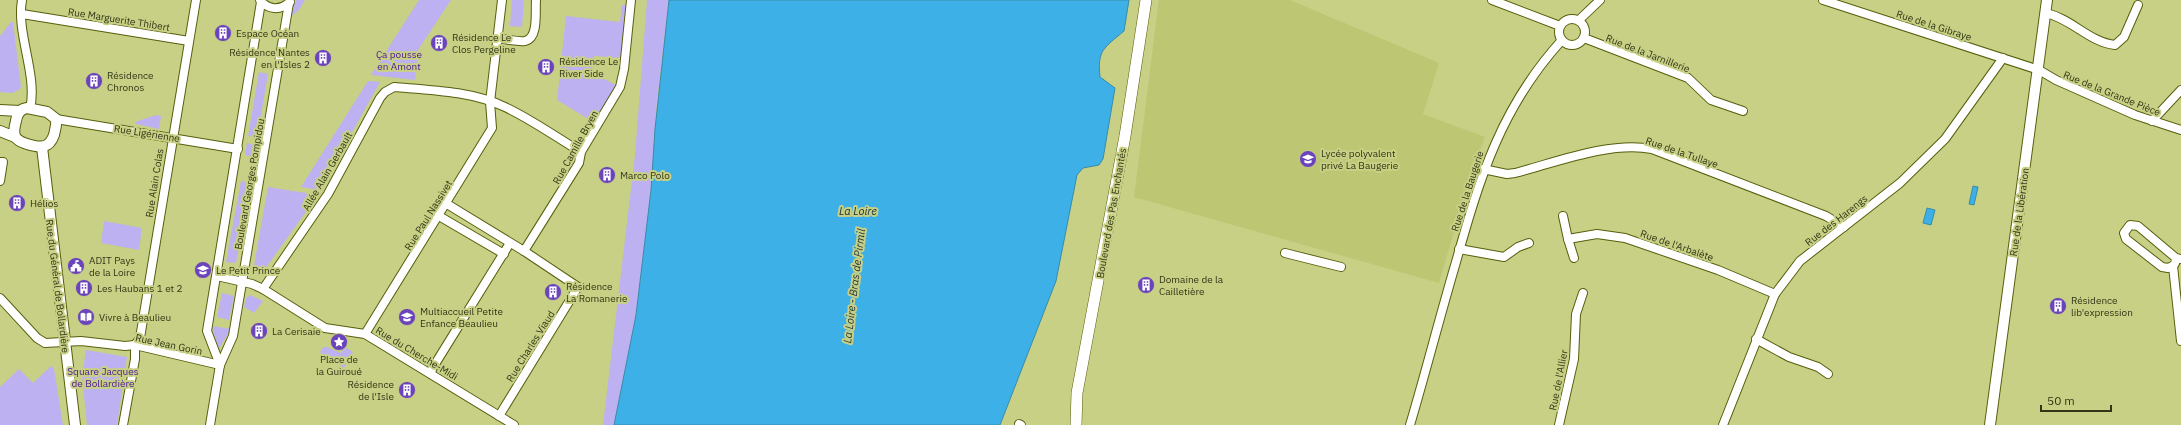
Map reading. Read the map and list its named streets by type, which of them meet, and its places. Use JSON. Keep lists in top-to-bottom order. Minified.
{"streets":{"main road":["Boulevard des Pas Enchantés"],"street":["Rue Marguerite Thibert","Rue de la Gibraye","Rue de la Jarnillerie","Rue de la Grande Pièce","Rue Ligérienne","Rue Camille Bryen","Rue de la Tullaye","Allée Alain Gerbault","Rue Alain Colas","Boulevard Georges Pompidou","Rue de la Baugerie","Rue de la Libération","Rue Paul Nassivet","Rue des Harengs","Rue de l'Arbalète","Rue du Général de Bollardière","Rue Jean Gorin","Rue Charles Viaud","Rue du Cherche-Midi","Rue de l'Allier"]},"crossings":[["Rue Marguerite Thibert","Rue Alain Colas"],["Rue de la Gibraye","Rue de la Grande Pièce"],["Rue de la Gibraye","Rue de la Libération"],["Rue de la Gibraye","Rue des Harengs"],["Rue de la Jarnillerie","Rue de la Baugerie"],["Rue de la Grande Pièce","Rue de la Libération"],["Rue Ligérienne","Rue Alain Colas"],["Rue Ligérienne","Boulevard Georges Pompidou"],["Rue Ligérienne","Rue du Général de Bollardière"],["Rue Camille Bryen","Allée Alain Gerbault"],["Rue Camille Bryen","Rue Charles Viaud"],["Rue de la Tullaye","Rue de la Baugerie"],["Rue de la Tullaye","Rue des Harengs"],["Allée Alain Gerbault","Rue Paul Nassivet"],["Allée Alain Gerbault","Rue du Cherche-Midi"],["Rue Alain Colas","Rue Jean Gorin"],["Boulevard Georges Pompidou","Rue Jean Gorin"],["Boulevard Georges Pompidou","Rue du Cherche-Midi"],["Rue Paul Nassivet","Rue du Cherche-Midi"],["Rue des Harengs","Rue de l'Arbalète"],["Rue du Général de Bollardière","Rue Jean Gorin"],["Rue Charles Viaud","Rue du Cherche-Midi"]],"water":["La Loire","La Loire - Bras de Pirmil"],"parks":["Ça pousse en Amont","Square Jacques de Bollardière"],"places":{"building":["Espace Océan","Résidence Le Clos Pergeline","Résidence Nantes en l'Isles 2","Résidence Le River Side","Résidence Chronos","Marco Polo","Hélios","Domaine de la Cailletière","Les Haubans 1 et 2","Résidence La Romanerie","Résidence lib'expression","La Cerisaie","Résidence de l'Isle"],"school or university":["Lycée polyvalent privé La Baugerie","Le Petit Prince","Multiaccueil Petite Enfance Beaulieu"],"public building":["ADIT Pays de la Loire"],"library":["Vivre à Beaulieu"],"place":["Place de la Guiroué"]},"scale_bar":"50 m"}
